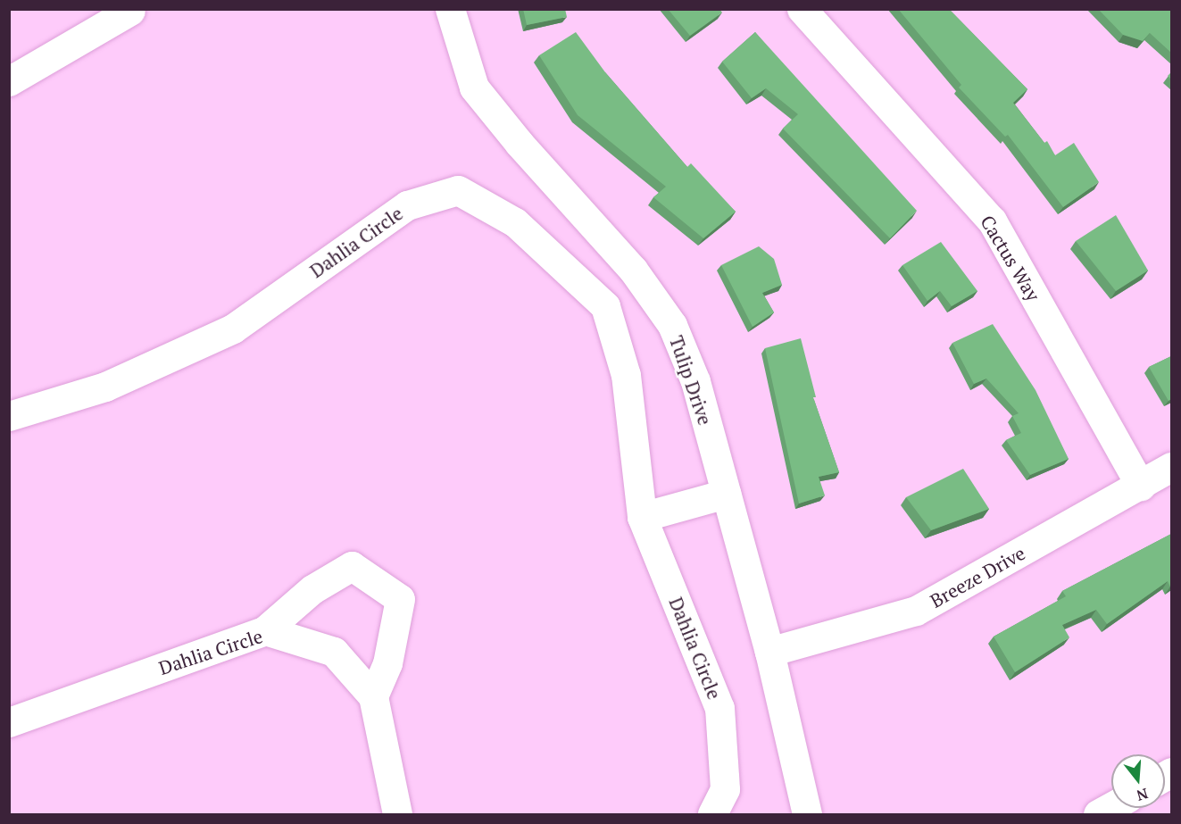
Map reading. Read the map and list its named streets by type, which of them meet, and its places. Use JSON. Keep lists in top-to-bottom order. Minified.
{"streets":{"street":["Dahlia Circle","Cactus Way","Tulip Drive","Breeze Drive"]},"crossings":[["Cactus Way","Breeze Drive"],["Tulip Drive","Breeze Drive"]],"north":"bottom"}
